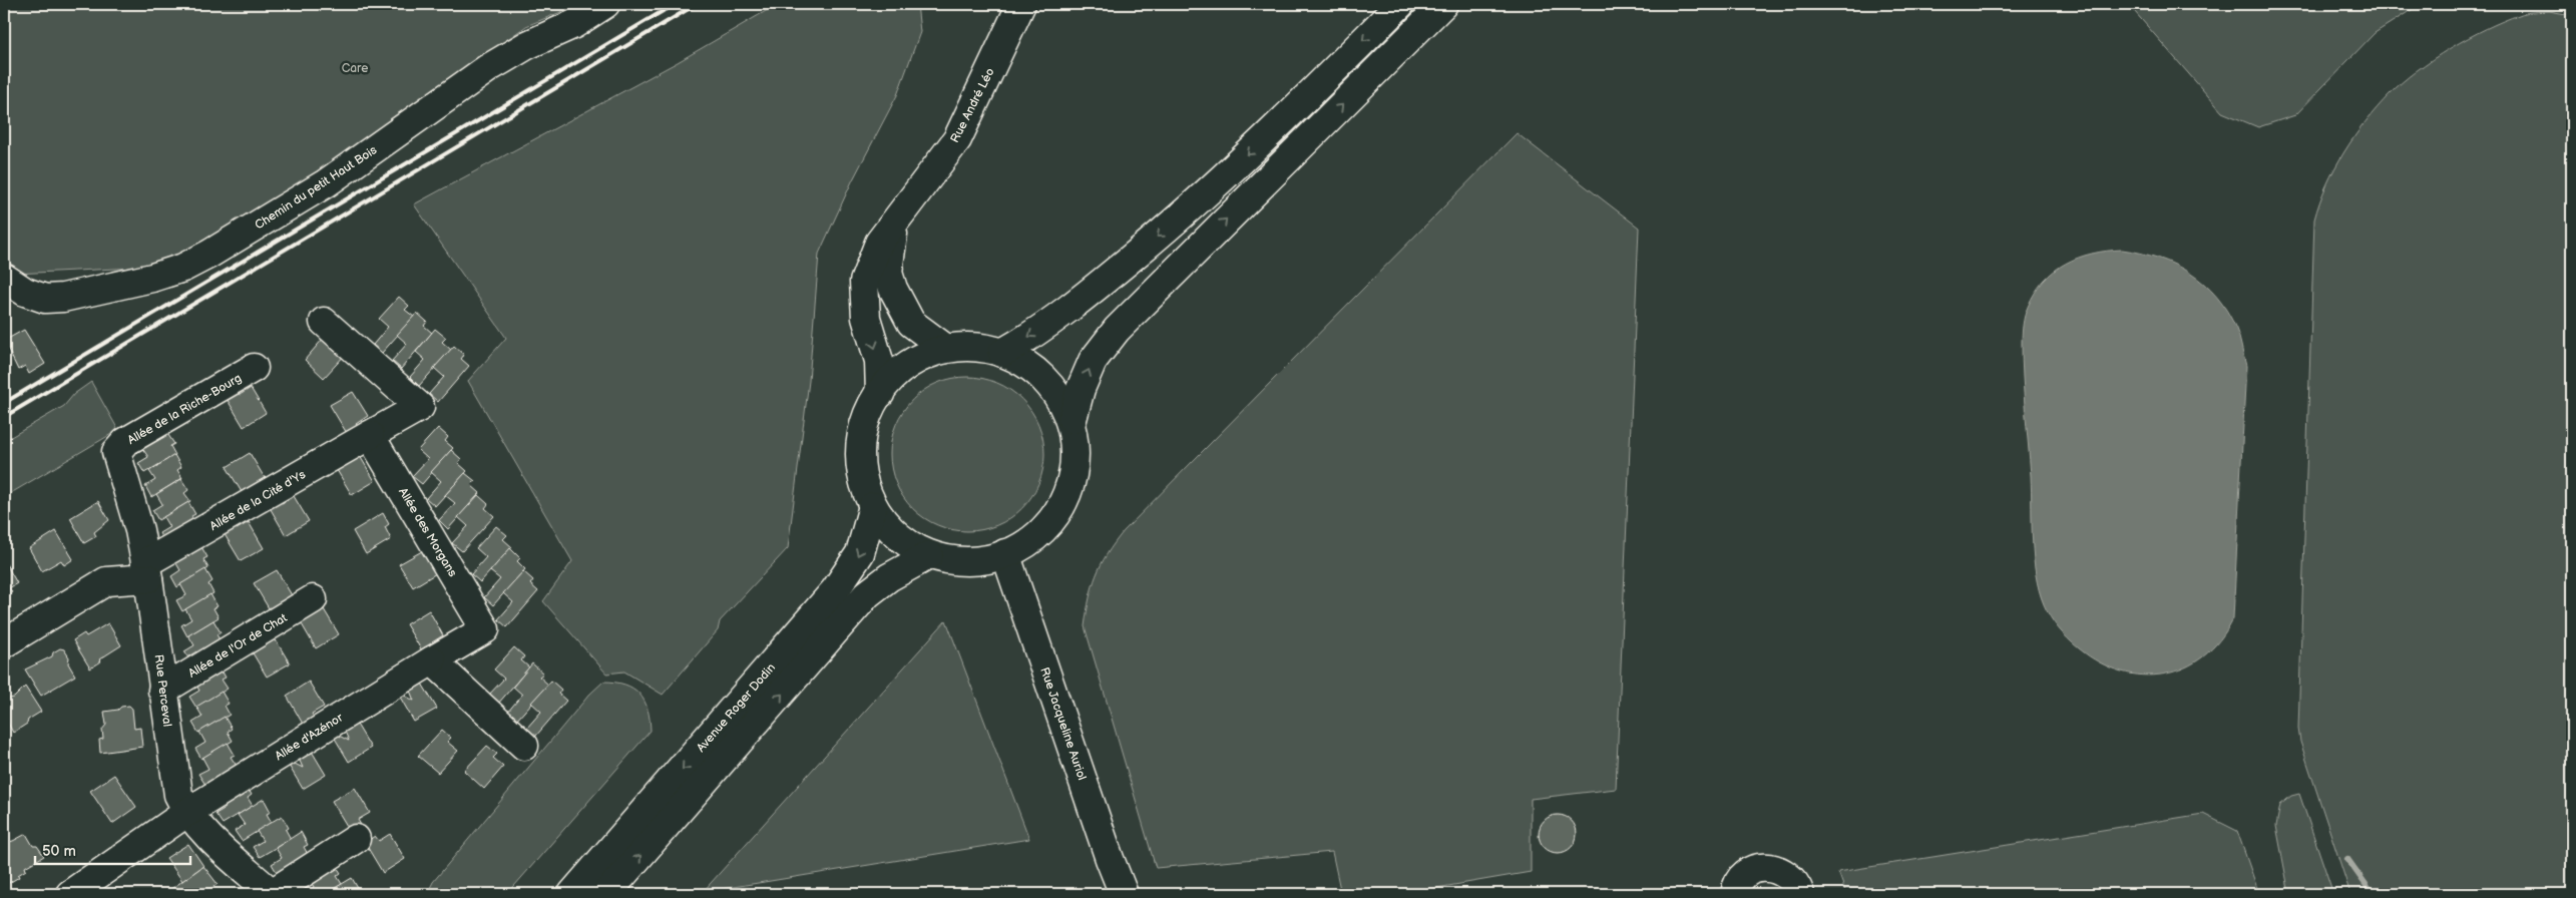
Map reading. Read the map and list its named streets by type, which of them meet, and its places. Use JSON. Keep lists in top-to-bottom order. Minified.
{"streets":{"main road":["Rue André Léo","Chemin du petit Haut Bois","Allée de la Riche-Bourg","Allée de la Cité d'Ys","Allée des Morgans","Allée de l'Or de Chat","Rue Perceval","Avenue Roger Dodin","Rue Jacqueline Auriol","Allée d'Azénor"]},"crossings":[["Allée de la Riche-Bourg","Rue Perceval"],["Allée de la Cité d'Ys","Allée des Morgans"],["Allée de la Cité d'Ys","Rue Perceval"],["Allée des Morgans","Allée d'Azénor"],["Allée de l'Or de Chat","Rue Perceval"],["Rue Perceval","Allée d'Azénor"]],"parks":["Care"],"scale_bar":"50 m"}
